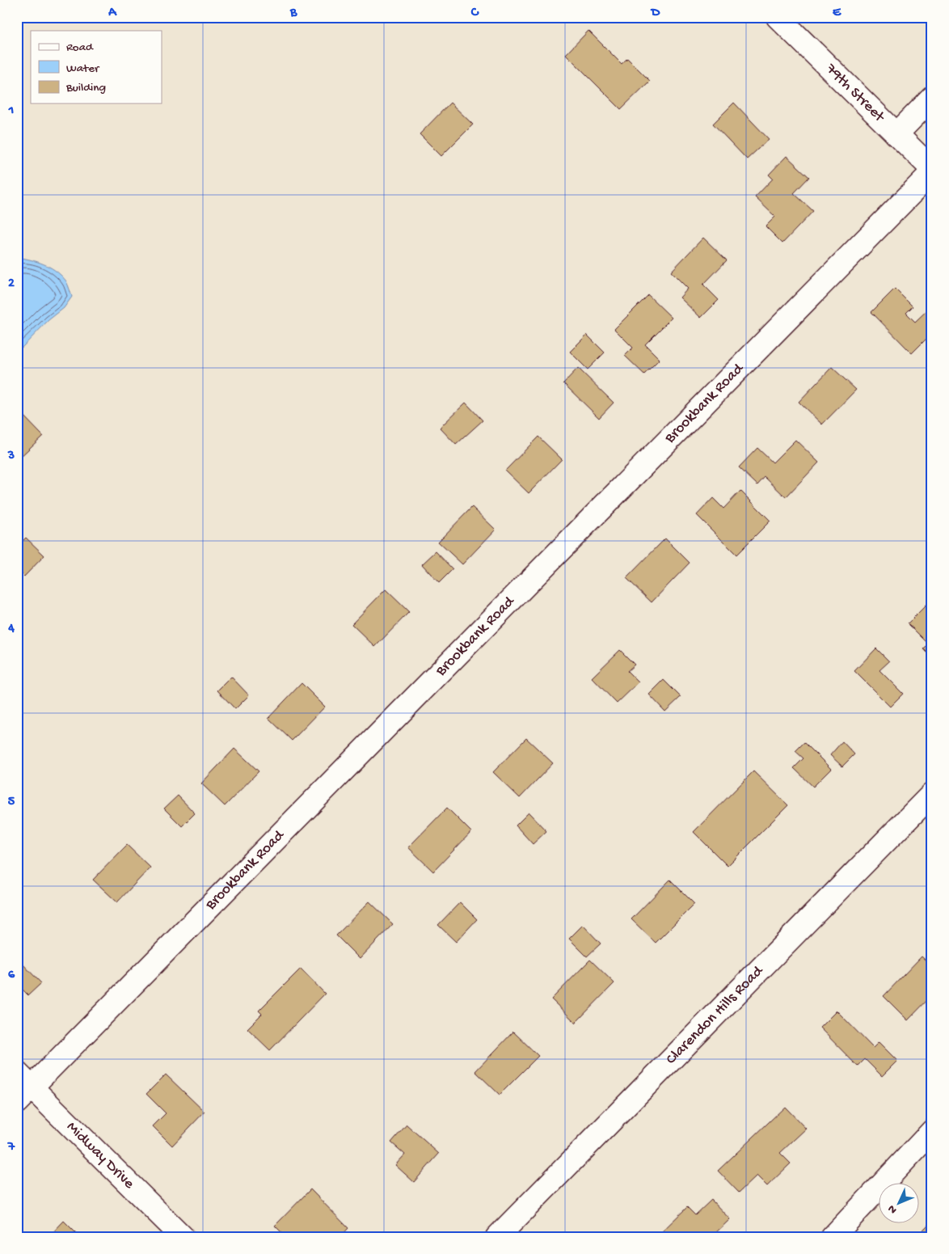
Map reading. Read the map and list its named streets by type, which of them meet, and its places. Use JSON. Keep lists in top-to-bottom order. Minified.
{"streets":{"street":["79th Street","Brookbank Road","Clarendon Hills Road","Midway Drive"]},"crossings":[["Brookbank Road","Midway Drive"]],"legend":["Road","Water","Building"],"north":"bottom left","grid":{"columns":["A","B","C","D","E"],"rows":["1","2","3","4","5","6","7"]}}
